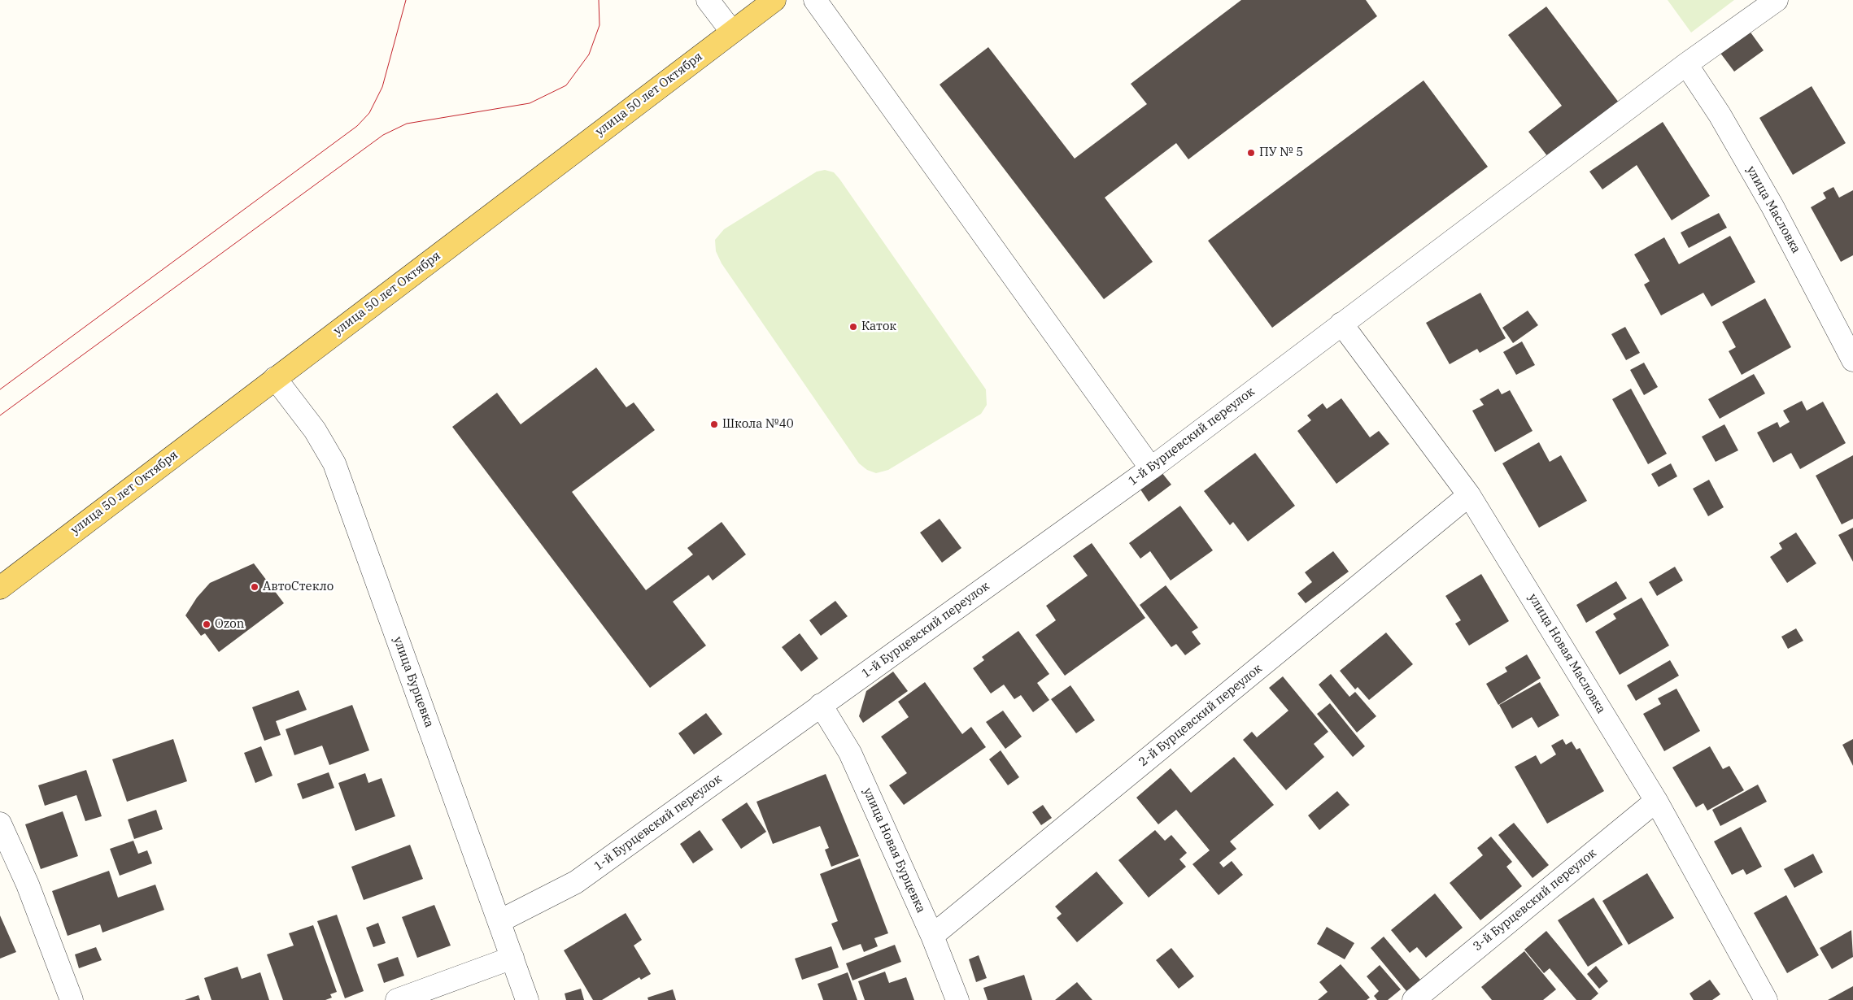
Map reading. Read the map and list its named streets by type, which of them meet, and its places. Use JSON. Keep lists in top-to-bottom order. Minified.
{"streets":{"main road":["улица 50 лет Октября"],"street":["улица Масловка","1-й Бурцевский переулок","улица Новая Масловка","улица Бурцевка","2-й Бурцевский переулок","улица Новая Бурцевка","3-й Бурцевский переулок"]},"crossings":[["улица 50 лет Октября","улица Бурцевка"],["улица Масловка","1-й Бурцевский переулок"],["1-й Бурцевский переулок","улица Новая Масловка"],["1-й Бурцевский переулок","улица Бурцевка"],["1-й Бурцевский переулок","улица Новая Бурцевка"],["улица Новая Масловка","2-й Бурцевский переулок"],["улица Новая Масловка","3-й Бурцевский переулок"],["2-й Бурцевский переулок","улица Новая Бурцевка"]],"places":["ПУ № 5","Каток","Школа №40","АвтоСтекло","Ozon"]}
